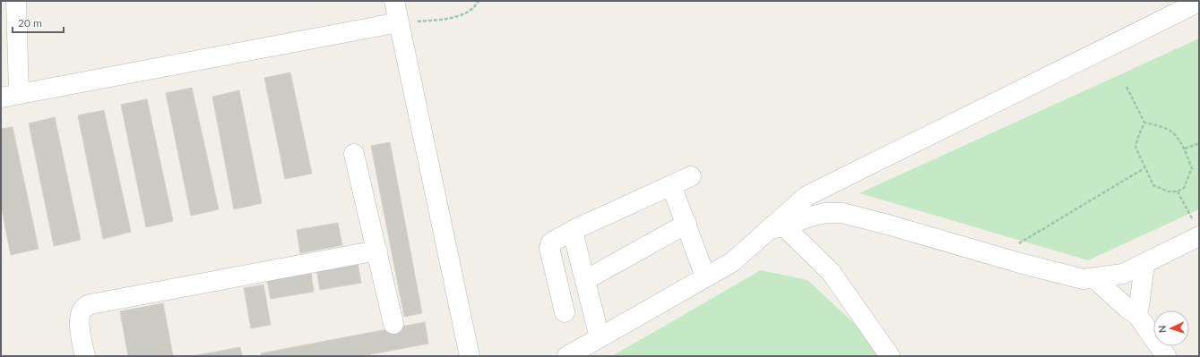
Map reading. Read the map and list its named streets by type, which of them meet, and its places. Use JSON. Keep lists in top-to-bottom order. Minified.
{"scale_bar":"20 m","north":"left"}
